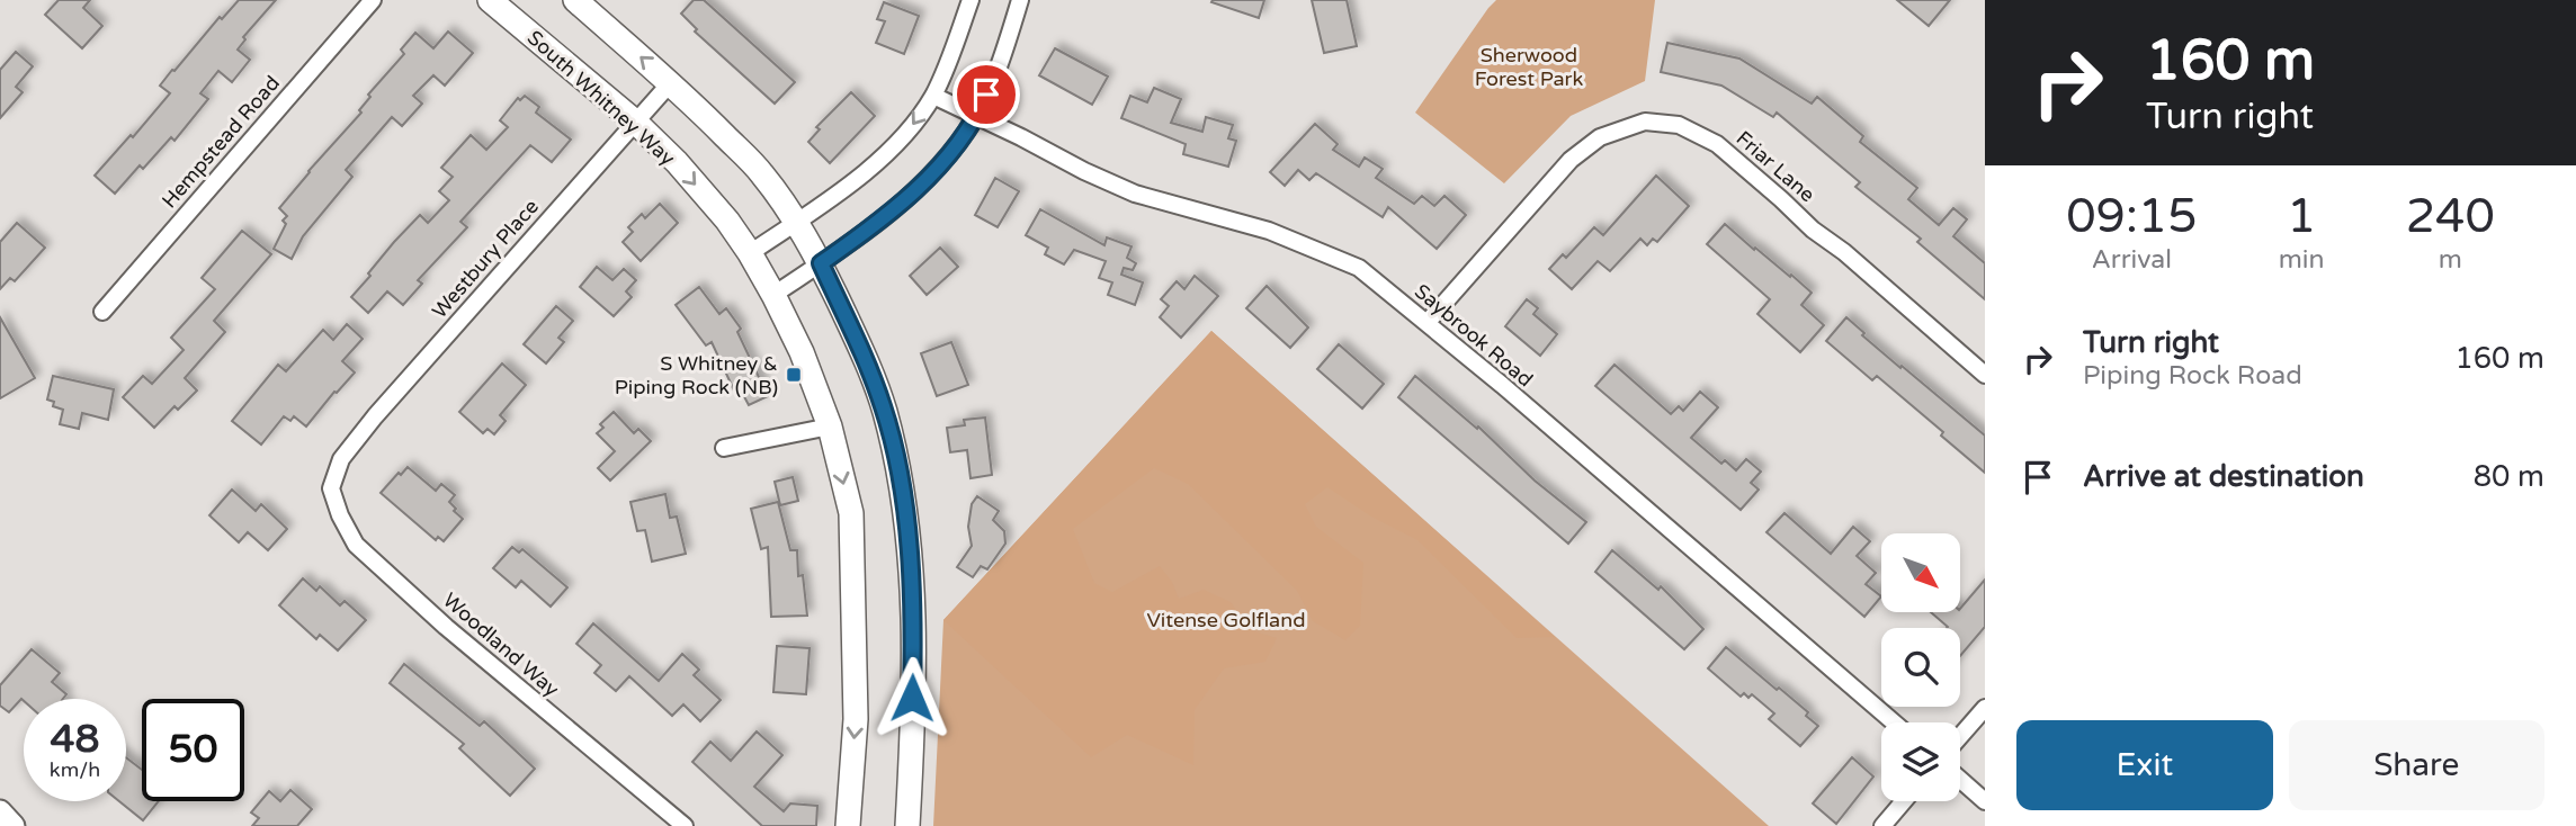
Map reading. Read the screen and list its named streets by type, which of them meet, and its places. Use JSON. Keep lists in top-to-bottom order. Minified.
{"streets":{"main road":["South Whitney Way"],"street":["Hempstead Road","Friar Lane","Westbury Place","Saybrook Road","Woodland Way"]},"crossings":[["South Whitney Way","Westbury Place"],["Friar Lane","Saybrook Road"],["Westbury Place","Woodland Way"]],"parks":["Sherwood Forest Park","Vitense Golfland"],"places":{"transit":["S Whitney & Piping Rock (NB)"]},"north":"bottom right","page":{"turn":["160 m","Turn right"],"eta":["09:15","Arrival","1","min","240","m"],"list":[{"name":"Turn right","note":"Piping Rock Road","value":"160 m"},{"name":"Arrive at destination","value":"80 m"}],"speed":"48 km/h","limit":"50","buttons":["Exit","Share"]}}
